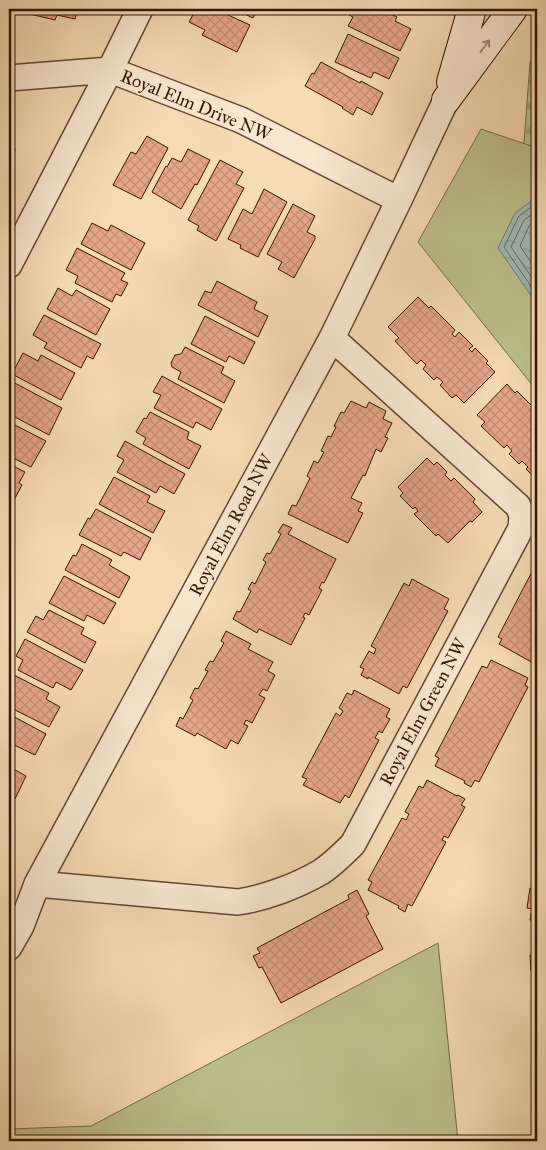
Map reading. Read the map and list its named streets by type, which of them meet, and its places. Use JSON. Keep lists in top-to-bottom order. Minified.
{"streets":{"street":["Royal Elm Drive NW","Royal Elm Road NW","Royal Elm Green NW"]},"crossings":[["Royal Elm Drive NW","Royal Elm Road NW"],["Royal Elm Road NW","Royal Elm Green NW"]]}
